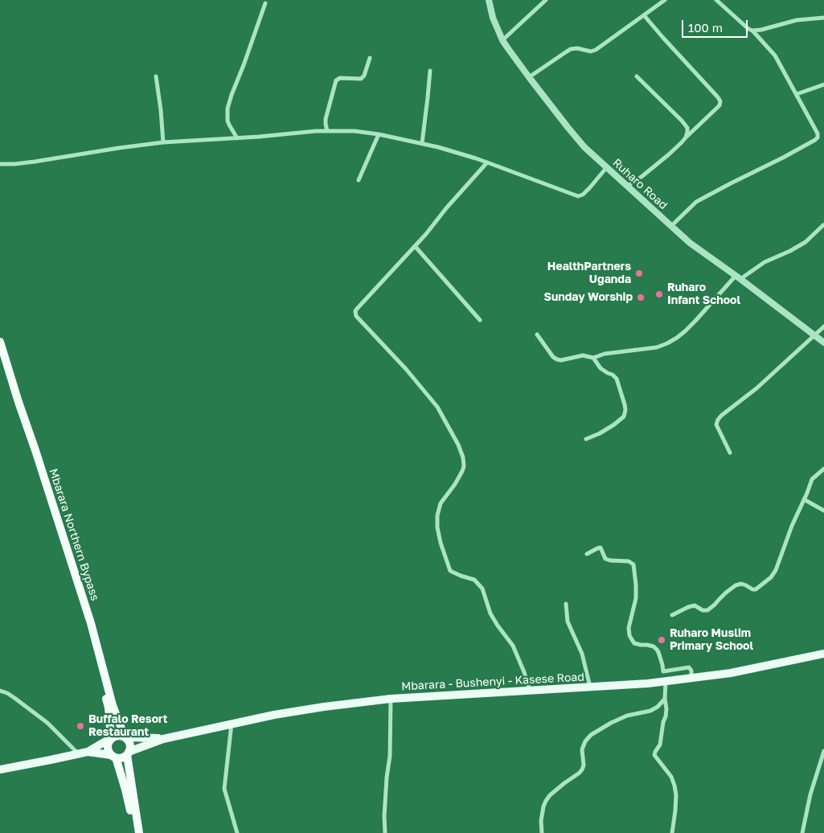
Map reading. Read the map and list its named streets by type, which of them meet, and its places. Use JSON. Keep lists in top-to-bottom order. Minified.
{"streets":{"highway":["Mbarara Northern Bypass"],"main road":["Mbarara - Bushenyi - Kasese Road"],"street":["Ruharo Road"]},"crossings":[["Mbarara Northern Bypass","Mbarara - Bushenyi - Kasese Road"]],"places":["HealthPartners Uganda","Ruharo Infant School","Sunday Worship","Ruharo Muslim Primary School","Buffalo Resort Restaurant"],"scale_bar":"100 m"}
